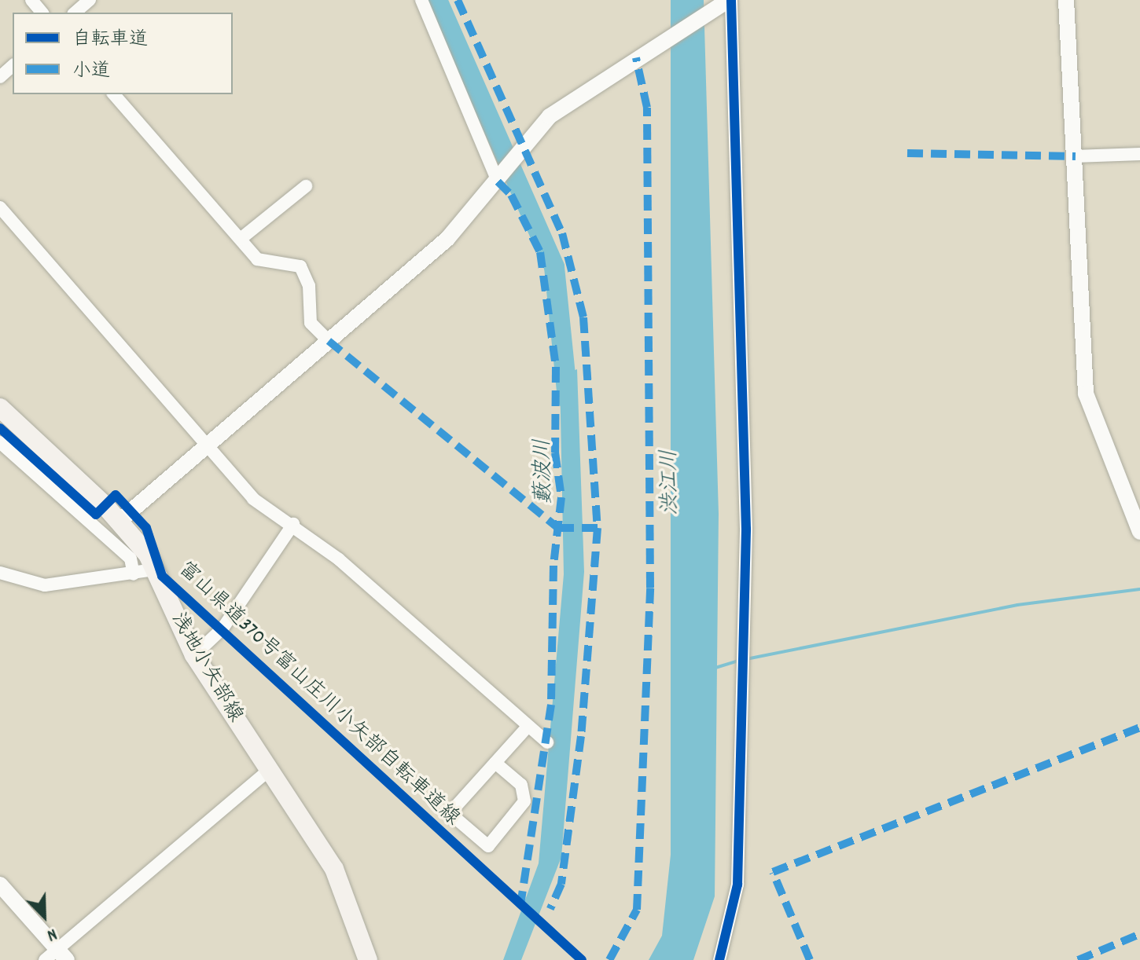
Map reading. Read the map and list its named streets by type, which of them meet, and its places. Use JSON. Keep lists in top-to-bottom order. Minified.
{"streets":{"main road":["浅地小矢部線"],"cycle path":["富山県道370号富山庄川小矢部自転車道線"]},"water":["藪波川","渋江川"],"legend":["自転車道","小道"],"north":"bottom right"}
